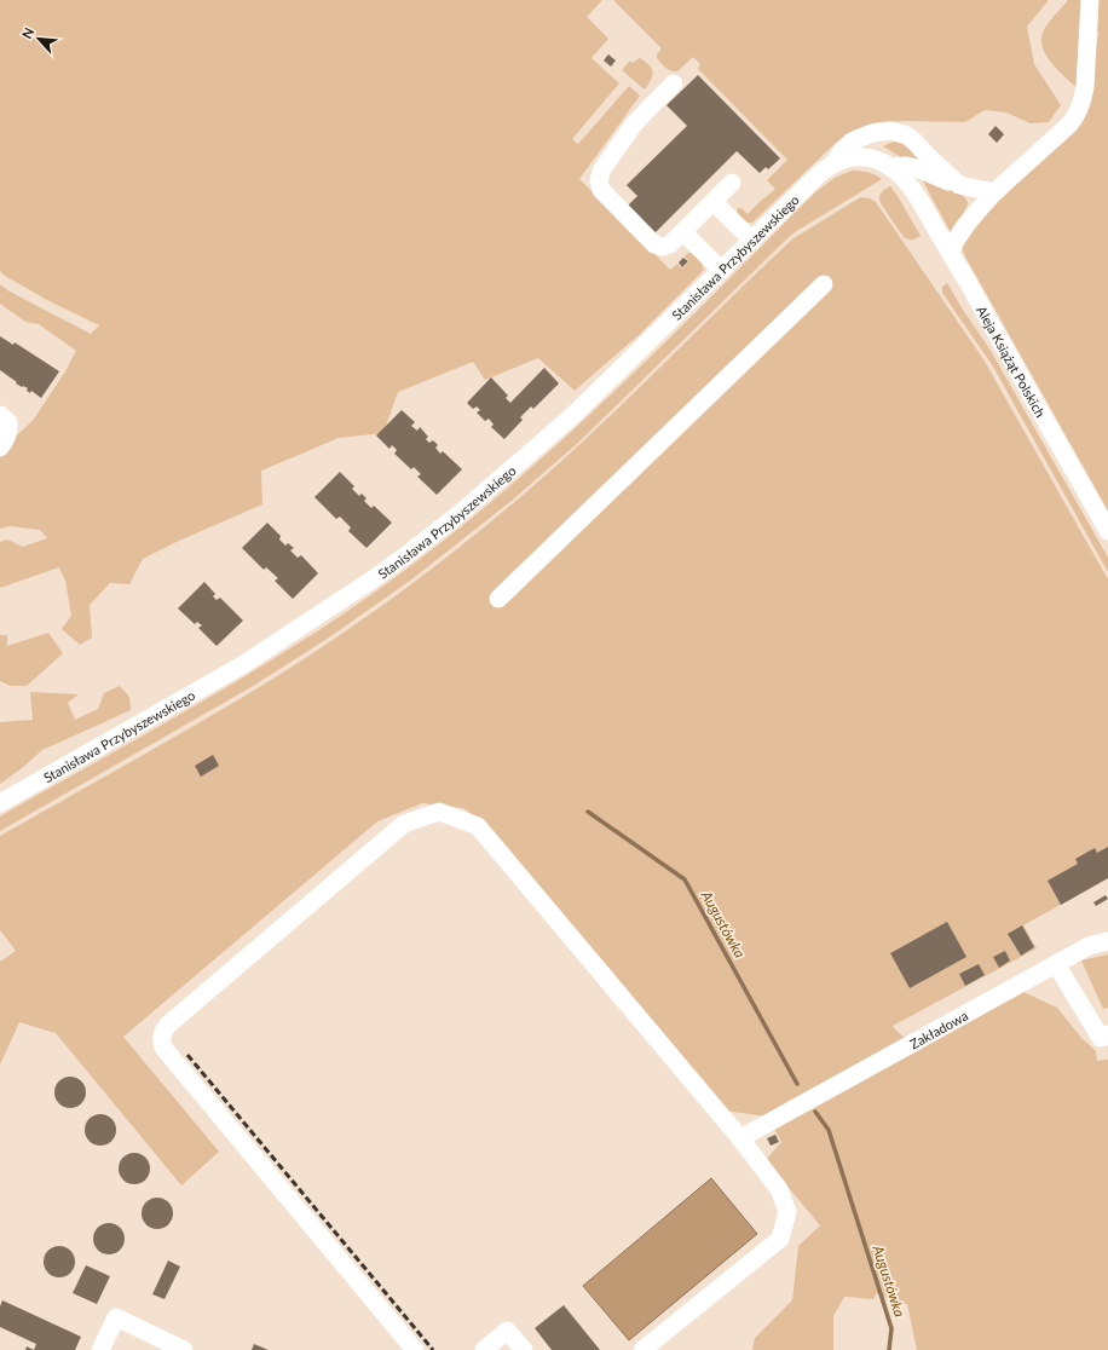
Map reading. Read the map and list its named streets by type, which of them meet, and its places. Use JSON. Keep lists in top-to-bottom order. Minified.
{"streets":{"street":["Stanisława Przybyszewskiego","Aleja Książąt Polskich","Zakładowa"]},"crossings":[["Stanisława Przybyszewskiego","Aleja Książąt Polskich"]],"water":["Augustówka"],"north":"top left"}
